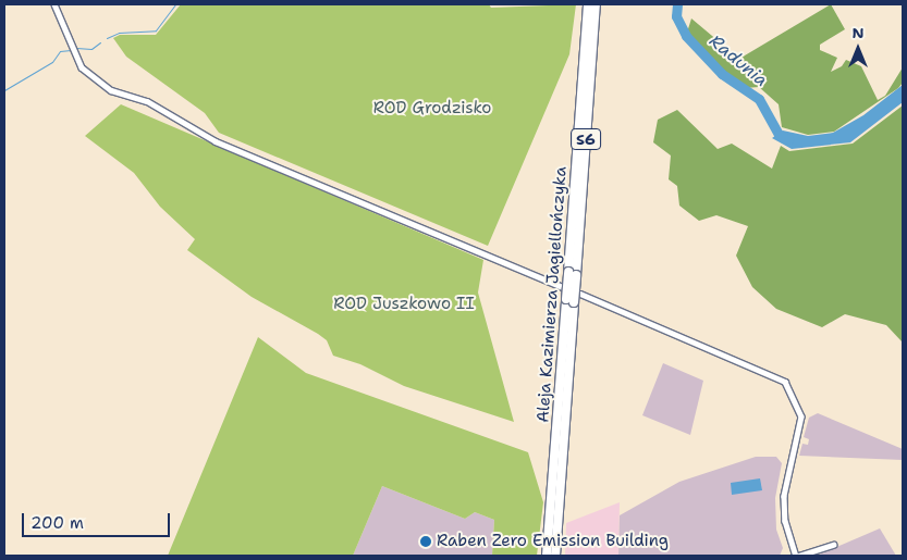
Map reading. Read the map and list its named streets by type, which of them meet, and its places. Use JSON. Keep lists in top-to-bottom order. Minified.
{"streets":{"highway":["S6","Aleja Kazimierza Jagiellończyka"]},"water":["Radunia"],"parks":["ROD Grodzisko","ROD Juszkowo II"],"places":["Raben Zero Emission Building"],"scale_bar":"200 m","north":"top"}
